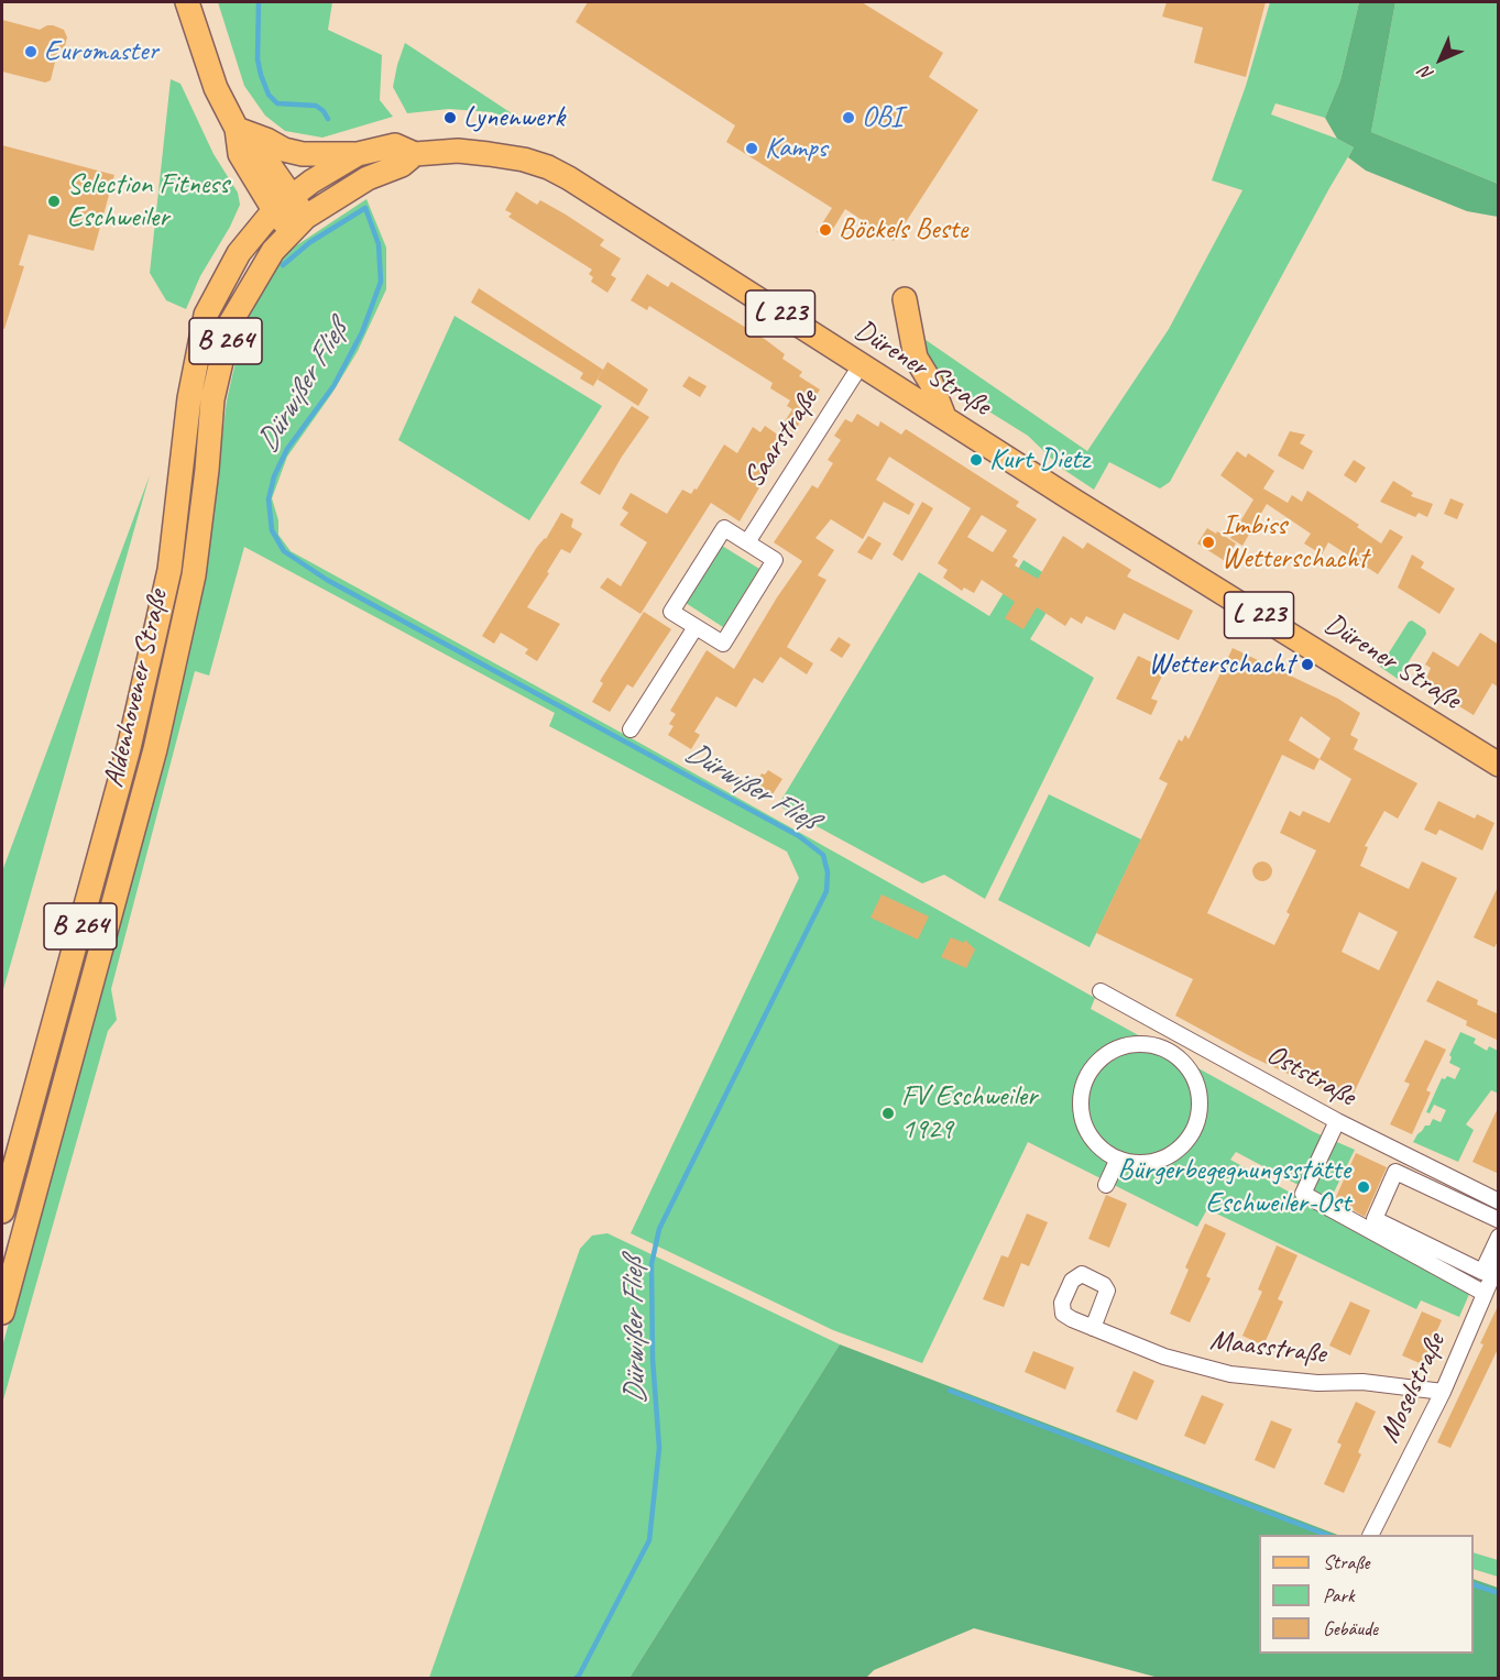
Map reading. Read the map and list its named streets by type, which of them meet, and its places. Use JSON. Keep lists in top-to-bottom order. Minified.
{"streets":{"main road":["L 223","B 264","Dürener Straße","Aldenhovener Straße"],"street":["Saarstraße","Oststraße","Maasstraße","Moselstraße"]},"crossings":[["Dürener Straße","Saarstraße"],["Dürener Straße","Aldenhovener Straße"],["Maasstraße","Moselstraße"]],"water":["Dürwißer Fließ"],"places":["Euromaster","Lynenwerk","OBI","Kamps","Selection Fitness Eschweiler","Böckels Beste","Kurt Dietz","Imbiss Wetterschacht","Wetterschacht","FV Eschweiler 1929","Bürgerbegegnungsstätte Eschweiler-Ost"],"legend":["Straße","Park","Gebäude"],"north":"bottom left"}
